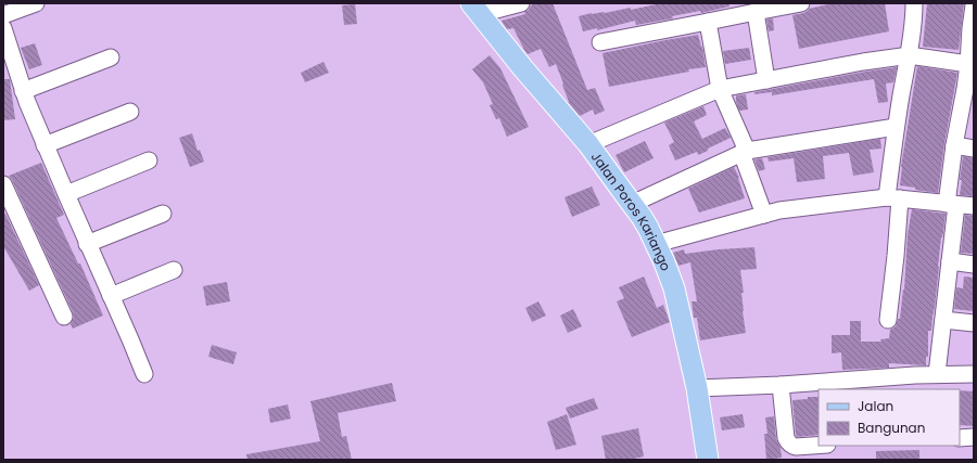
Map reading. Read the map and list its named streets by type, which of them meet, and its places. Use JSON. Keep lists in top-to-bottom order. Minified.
{"streets":{"main road":["Jalan Poros Kariango"]},"legend":["Jalan","Bangunan"]}
